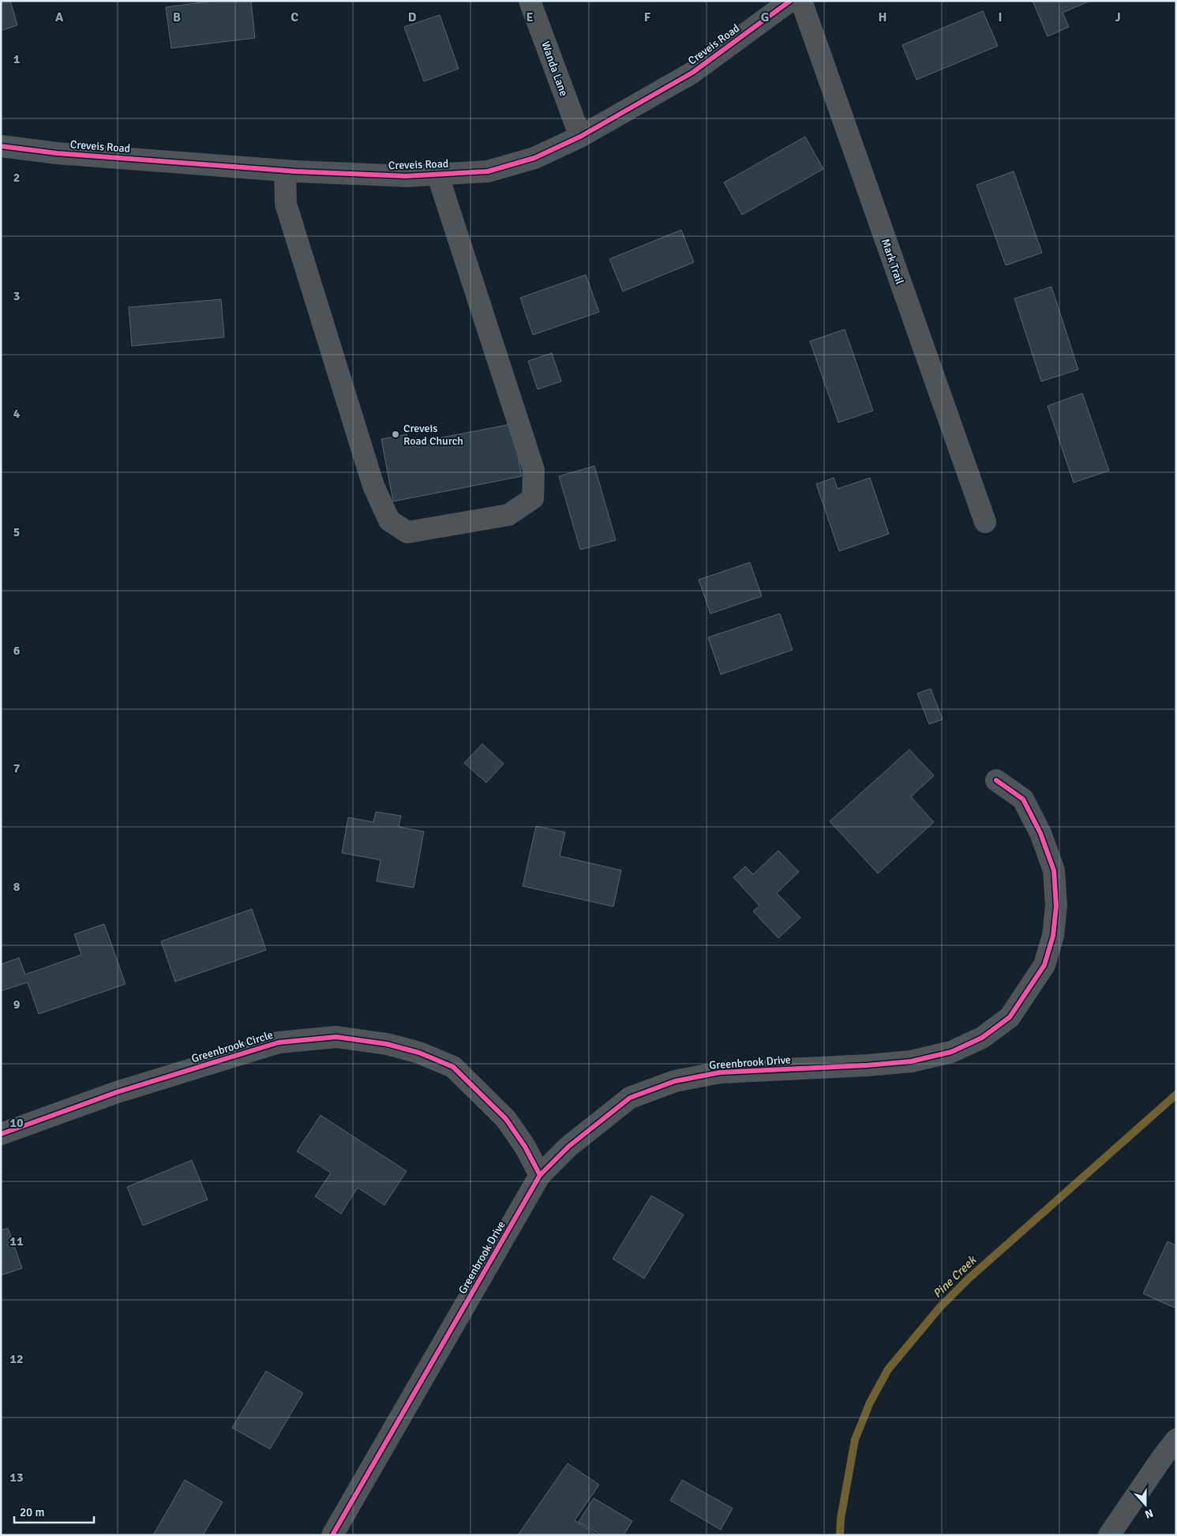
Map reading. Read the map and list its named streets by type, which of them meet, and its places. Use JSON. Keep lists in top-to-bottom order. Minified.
{"streets":{"street":["Creveis Road","Wanda Lane","Mark Trail","Greenbrook Circle","Greenbrook Drive"]},"crossings":[["Creveis Road","Wanda Lane"],["Greenbrook Circle","Greenbrook Drive"]],"water":["Pine Creek"],"places":["Creveis Road Church"],"scale_bar":"20 m","north":"bottom","grid":{"columns":["A","B","C","D","E","F","G","H","I","J"],"rows":["1","2","3","4","5","6","7","8","9","10","11","12","13"]}}
